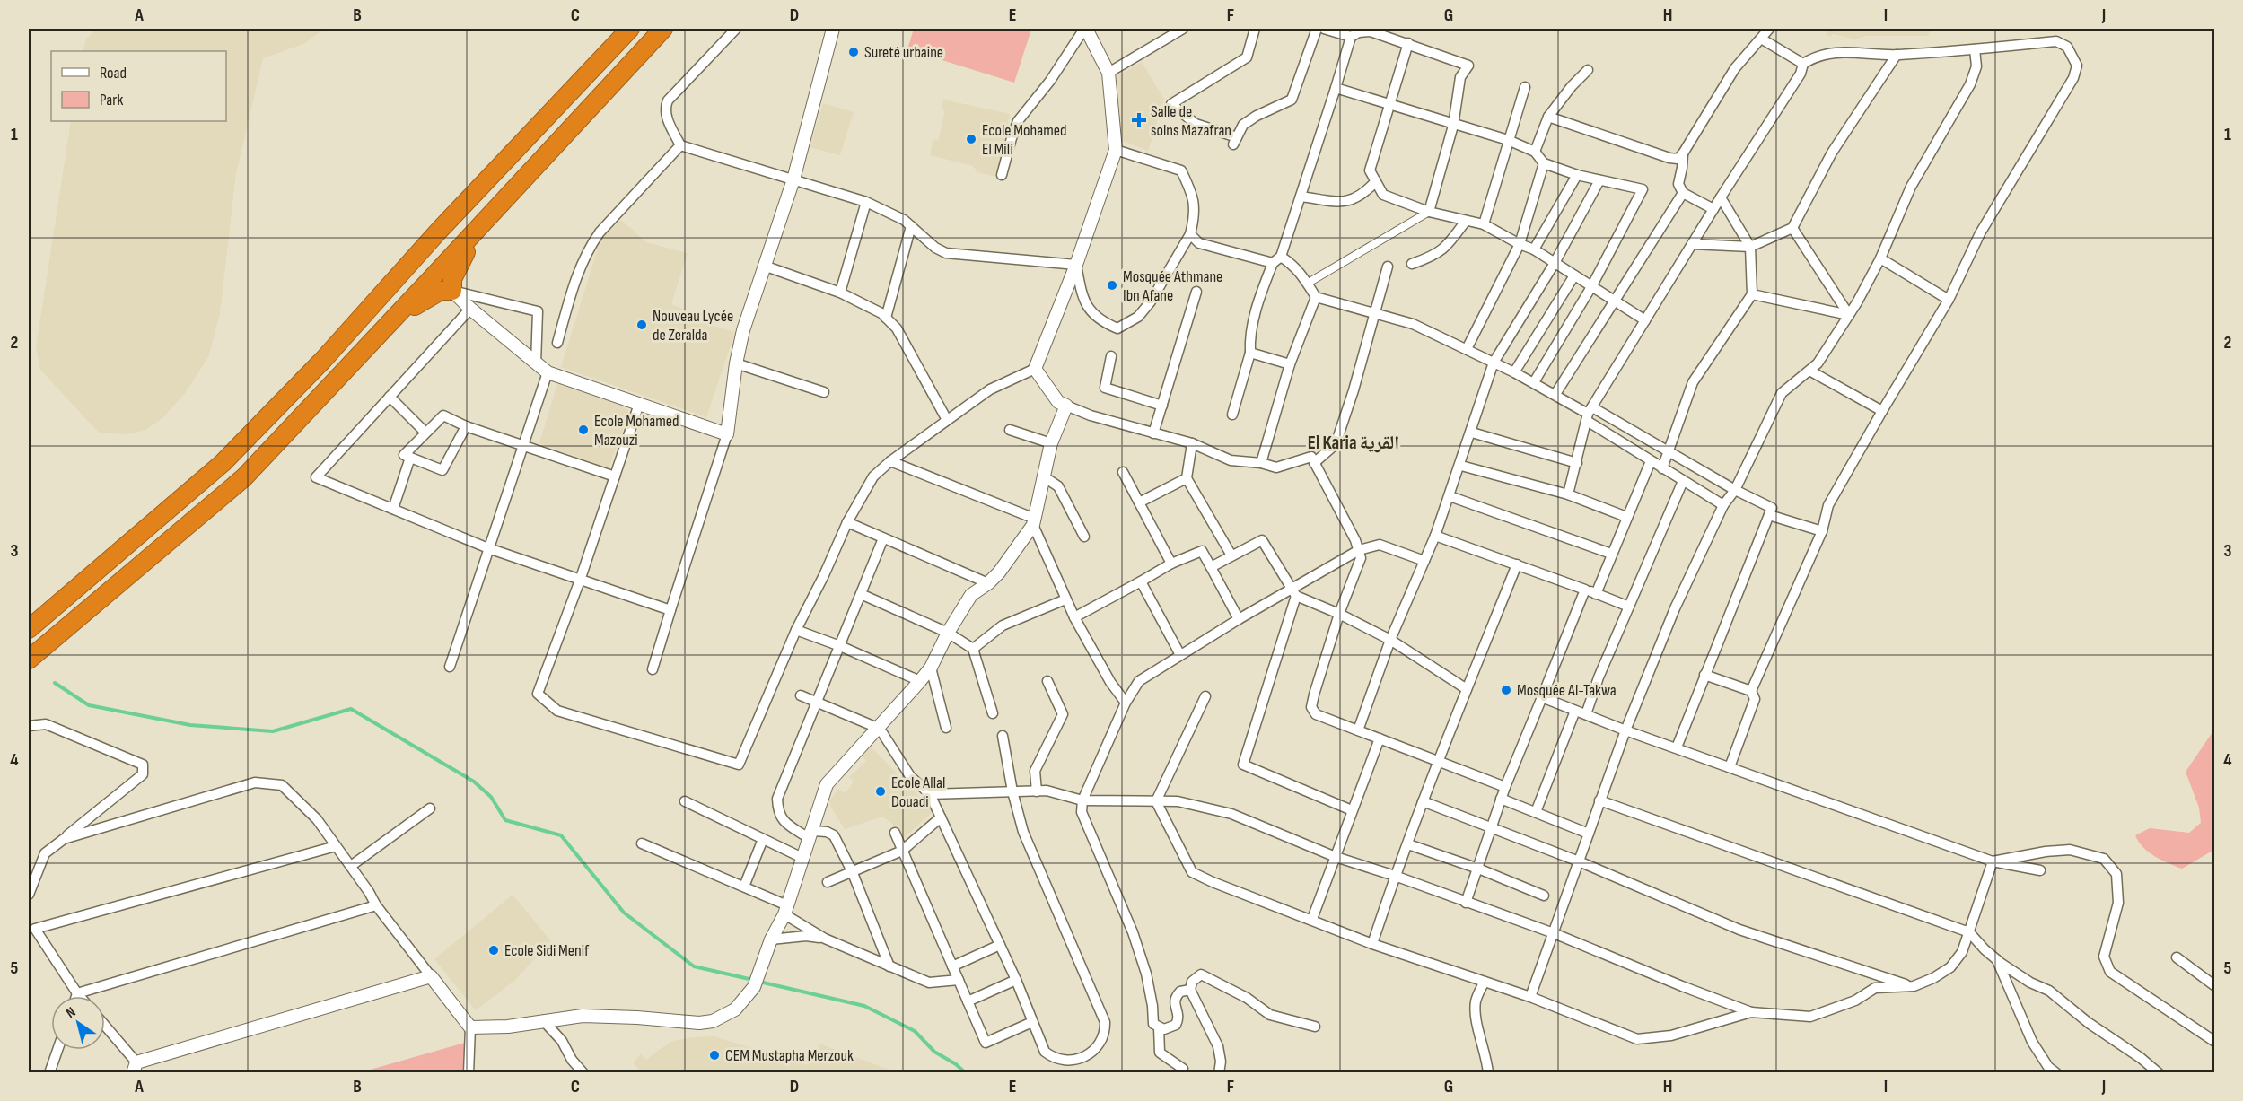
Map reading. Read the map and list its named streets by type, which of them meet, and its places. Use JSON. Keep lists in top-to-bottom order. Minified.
{"districts":["El Karia القرية"],"places":{"other":["Sureté urbaine","Ecole Mohamed El Mili","Mosquée Athmane Ibn Afane","Nouveau Lycée de Zeralda","Ecole Mohamed Mazouzi","Mosquée Al-Takwa","Ecole Allal Douadi","Ecole Sidi Menif","CEM Mustapha Merzouk"],"health":["Salle de soins Mazafran"]},"legend":["Road","Park"],"north":"top left","grid":{"columns":["A","B","C","D","E","F","G","H","I","J"],"rows":["1","2","3","4","5"]}}
